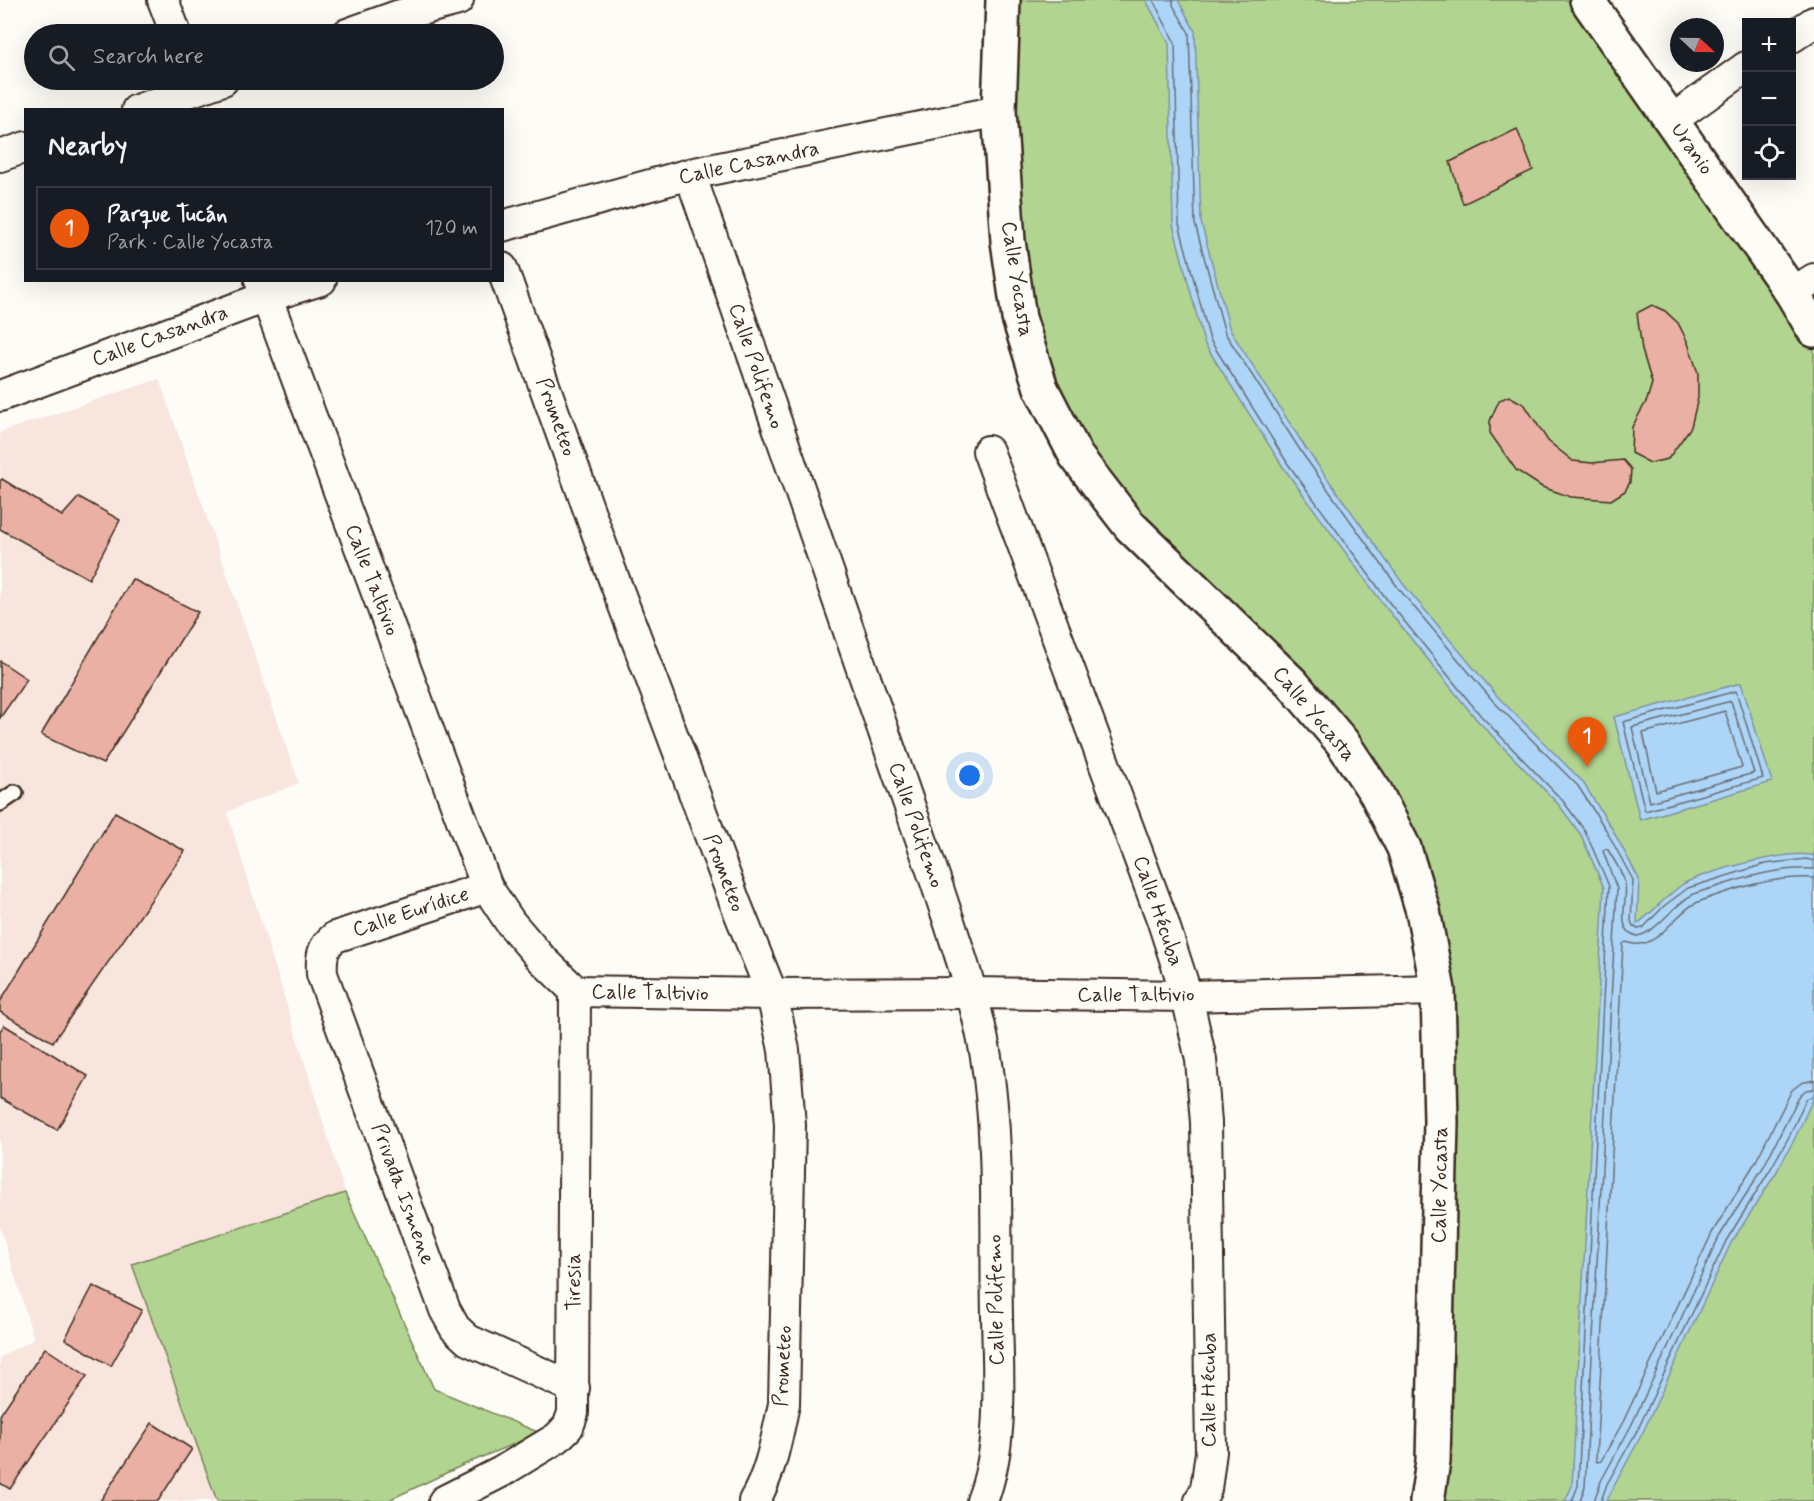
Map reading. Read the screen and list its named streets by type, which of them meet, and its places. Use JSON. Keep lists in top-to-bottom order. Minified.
{"streets":{"street":["Uranio","Calle Casandra","Calle Yocasta","Calle Polifemo","Prometeo","Calle Taltivio","Calle Hécuba","Calle Eurídice","Privada Ismene","Tiresia"]},"crossings":[["Calle Casandra","Calle Yocasta"],["Calle Casandra","Calle Polifemo"],["Calle Casandra","Calle Taltivio"],["Calle Yocasta","Calle Taltivio"],["Calle Polifemo","Calle Taltivio"],["Prometeo","Calle Taltivio"],["Calle Taltivio","Calle Hécuba"],["Calle Taltivio","Calle Eurídice"],["Calle Taltivio","Tiresia"],["Calle Eurídice","Privada Ismene"],["Privada Ismene","Tiresia"]],"north":"right","page":{"map_buttons":["+","−"],"search":"Search here","heading":"Nearby","list":[{"mark":"1","name":"Parque Tucán","note":"Park · Calle Yocasta","value":"120 m"}],"pins":"1"}}
